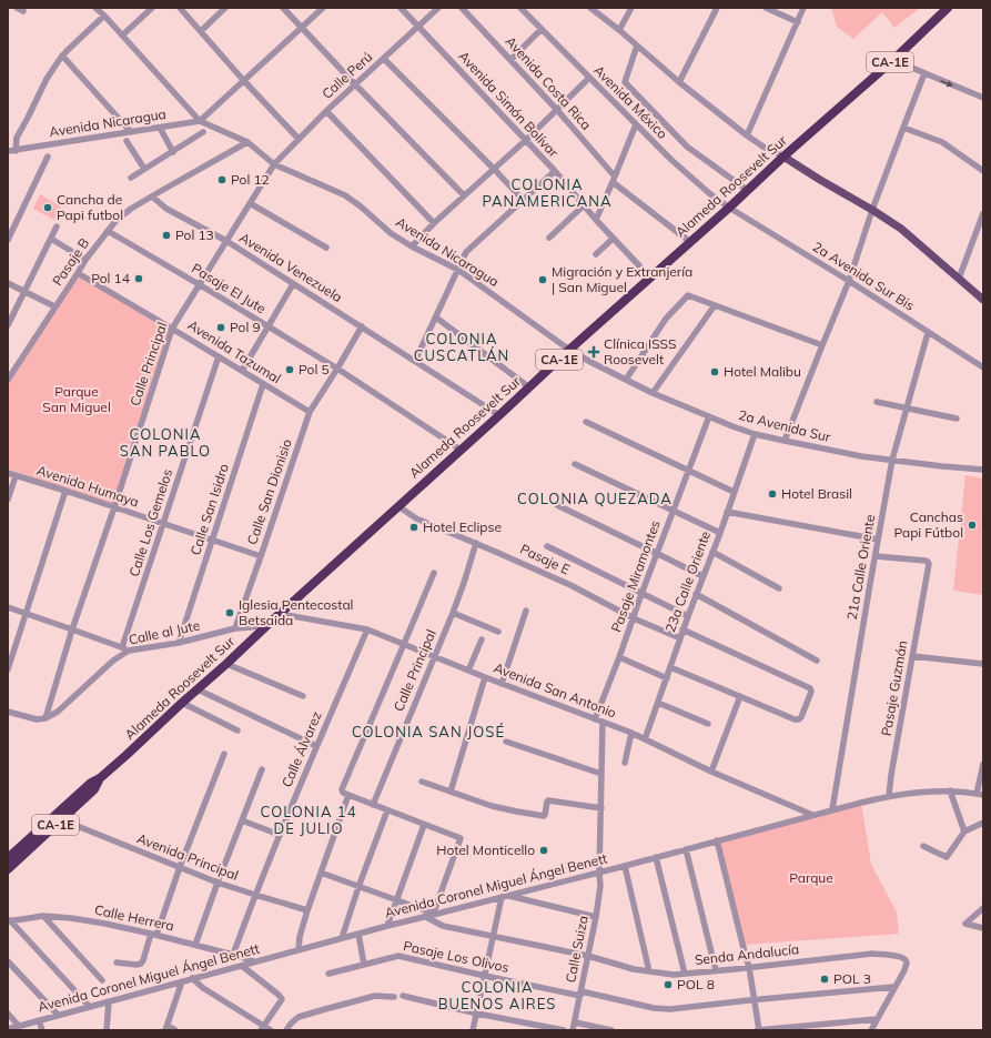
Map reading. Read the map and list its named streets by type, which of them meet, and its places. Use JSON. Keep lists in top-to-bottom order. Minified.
{"streets":{"highway":["CA-1E","Alameda Roosevelt Sur"],"street":["Calle Perú","Avenida Costa Rica","Avenida México","Avenida Simón Bolívar","Avenida Nicaragua","Pasaje B","Avenida Venezuela","2a Avenida Sur Bis","Pasaje El Jute","Avenida Tazumal","Calle Principal","2a Avenida Sur","Avenida Humaya","Calle San Dionisio","Calle San Isidro","Calle Los Gemelos","Pasaje E","21a Calle Oriente","Pasaje Miramontes","23a Calle Oriente","Calle al Jute","Pasaje Guzmán","Avenida San Antonio","Calle Álvarez","Avenida Principal","Avenida Coronel Miguel Ángel Benett","Calle Herrera","Calle Suiza","Senda Andalucía","Pasaje Los Olivos"]},"crossings":[["CA-1E","Alameda Roosevelt Sur"],["CA-1E","Avenida Principal"],["Calle Perú","Avenida Simón Bolívar"],["Calle Perú","Avenida Nicaragua"],["Calle Perú","Calle Principal"],["Avenida Costa Rica","Alameda Roosevelt Sur"],["Avenida México","Alameda Roosevelt Sur"],["Avenida México","2a Avenida Sur Bis"],["Avenida Simón Bolívar","Alameda Roosevelt Sur"],["Avenida Nicaragua","Alameda Roosevelt Sur"],["Avenida Nicaragua","Pasaje B"],["Avenida Nicaragua","Calle Principal"],["Avenida Nicaragua","2a Avenida Sur"],["Alameda Roosevelt Sur","2a Avenida Sur Bis"],["Alameda Roosevelt Sur","Pasaje El Jute"],["Alameda Roosevelt Sur","2a Avenida Sur"],["Alameda Roosevelt Sur","Pasaje E"],["Alameda Roosevelt Sur","Calle al Jute"],["Alameda Roosevelt Sur","Avenida San Antonio"],["Pasaje B","Avenida Venezuela"],["Pasaje B","Pasaje El Jute"],["Pasaje B","Avenida Tazumal"],["Avenida Venezuela","Calle Principal"],["Avenida Venezuela","Calle San Dionisio"],["2a Avenida Sur Bis","21a Calle Oriente"],["Pasaje El Jute","Calle Principal"],["Pasaje El Jute","Calle San Dionisio"],["Avenida Tazumal","Calle Principal"],["Avenida Tazumal","Calle San Dionisio"],["Avenida Tazumal","Calle San Isidro"],["Avenida Tazumal","Calle Los Gemelos"],["Calle Principal","Avenida Humaya"],["Calle Principal","Pasaje E"],["Calle Principal","Calle al Jute"],["Calle Principal","Avenida San Antonio"],["2a Avenida Sur","21a Calle Oriente"],["2a Avenida Sur","Pasaje Miramontes"],["2a Avenida Sur","23a Calle Oriente"],["Avenida Humaya","Calle San Dionisio"],["Avenida Humaya","Calle San Isidro"],["Avenida Humaya","Calle Los Gemelos"],["Calle San Dionisio","Calle al Jute"],["Calle San Isidro","Calle al Jute"],["Pasaje E","Pasaje Miramontes"],["Pasaje E","23a Calle Oriente"],["21a Calle Oriente","Pasaje Guzmán"],["21a Calle Oriente","Avenida Coronel Miguel Ángel Benett"],["Pasaje Miramontes","Avenida San Antonio"],["23a Calle Oriente","Avenida San Antonio"],["Pasaje Guzmán","Avenida Coronel Miguel Ángel Benett"],["Avenida San Antonio","Calle Álvarez"],["Avenida San Antonio","Avenida Coronel Miguel Ángel Benett"],["Avenida San Antonio","Calle Suiza"],["Calle Álvarez","Avenida Principal"],["Calle Álvarez","Calle Herrera"],["Avenida Coronel Miguel Ángel Benett","Calle Herrera"],["Avenida Coronel Miguel Ángel Benett","Calle Suiza"],["Avenida Coronel Miguel Ángel Benett","Senda Andalucía"],["Calle Suiza","Senda Andalucía"],["Calle Suiza","Pasaje Los Olivos"],["Senda Andalucía","Pasaje Los Olivos"]],"districts":["COLONIA PANAMERICANA","COLONIA CUSCATLÁN","COLONIA SAN PABLO","COLONIA QUEZADA","COLONIA SAN JOSÉ","COLONIA 14 DE JULIO","COLONIA BUENOS AIRES"],"parks":["Parque San Miguel","Parque"],"places":{"other":["Pol 12","Cancha de Papi futbol","Pol 13","Pol 14","Migración y Extranjería | San Miguel","Pol 9","Pol 5","Hotel Malibu","Hotel Brasil","Canchas Papi Fútbol","Hotel Eclipse","Iglesia Pentecostal Betsaida","Hotel Monticello","POL 3","POL 8"],"health":["Clínica ISSS Roosevelt"]}}
